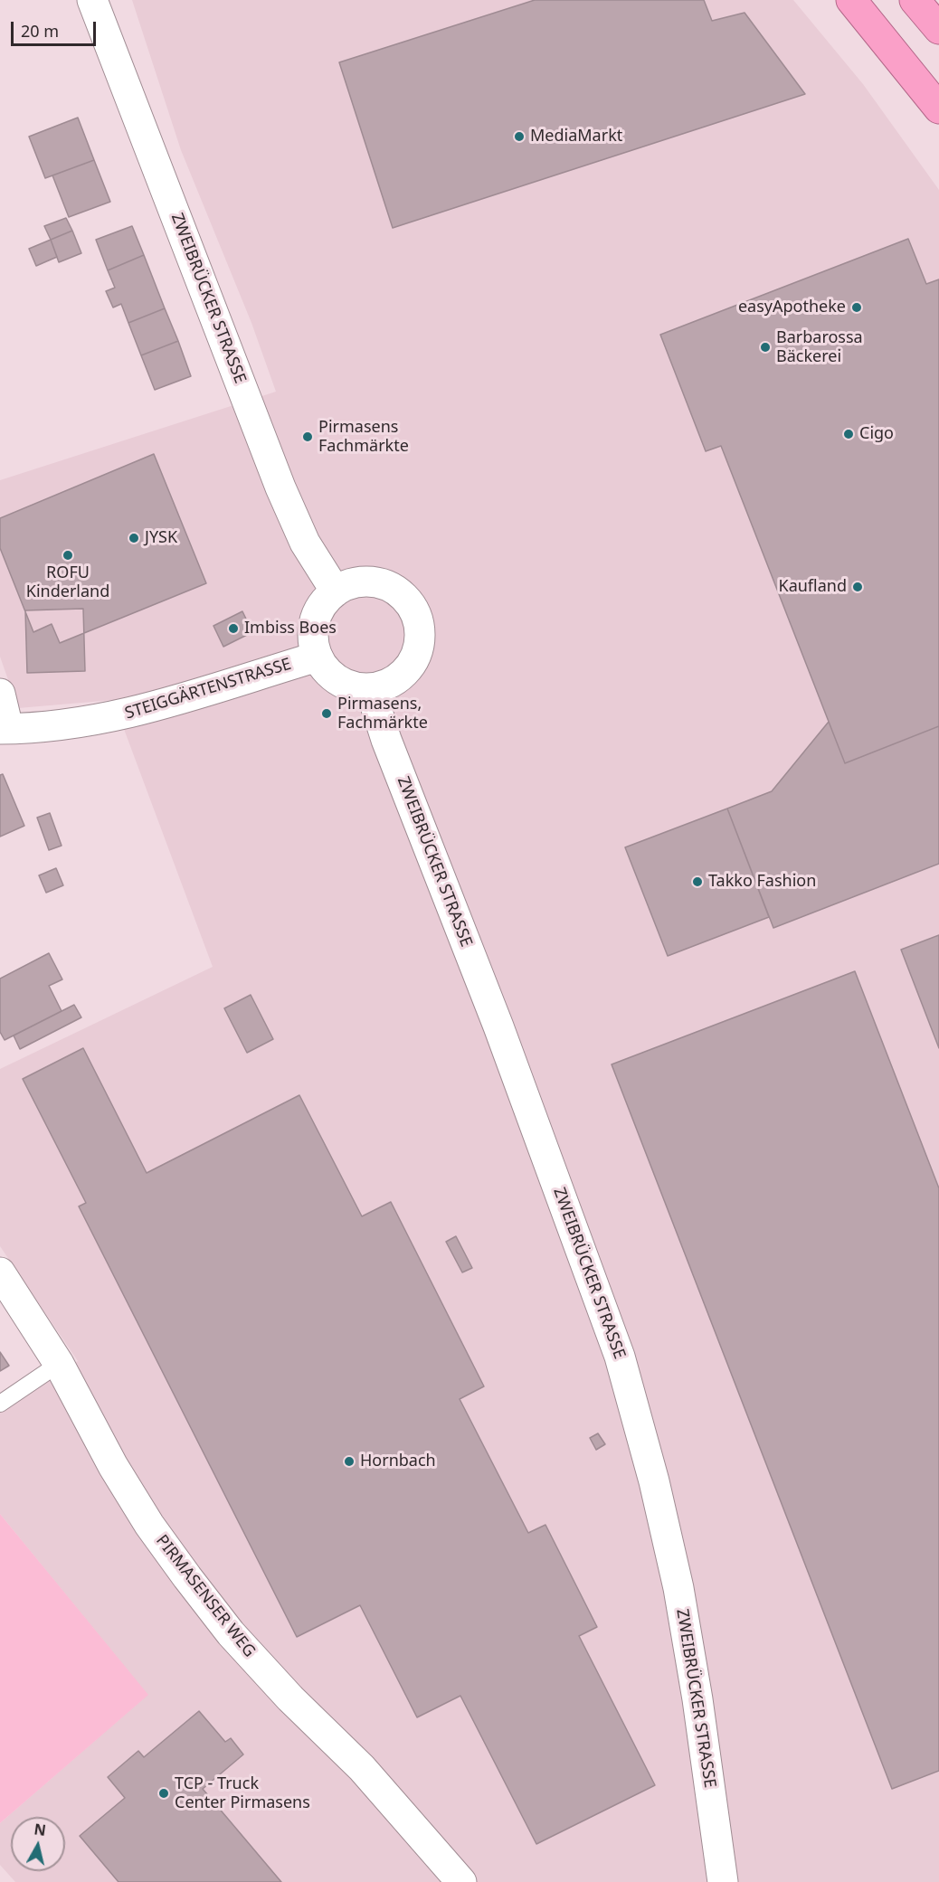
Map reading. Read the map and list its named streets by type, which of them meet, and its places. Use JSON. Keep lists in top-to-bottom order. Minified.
{"streets":{"street":["ZWEIBRÜCKER STRASSE","STEIGGÄRTENSTRASSE","PIRMASENSER WEG"]},"crossings":[["ZWEIBRÜCKER STRASSE","STEIGGÄRTENSTRASSE"]],"places":["MediaMarkt","easyApotheke","Barbarossa Bäckerei","Cigo","Pirmasens Fachmärkte","JYSK","ROFU Kinderland","Kaufland","Imbiss Boes","Pirmasens, Fachmärkte","Takko Fashion","Hornbach","TCP - Truck Center Pirmasens"],"scale_bar":"20 m","north":"top"}
